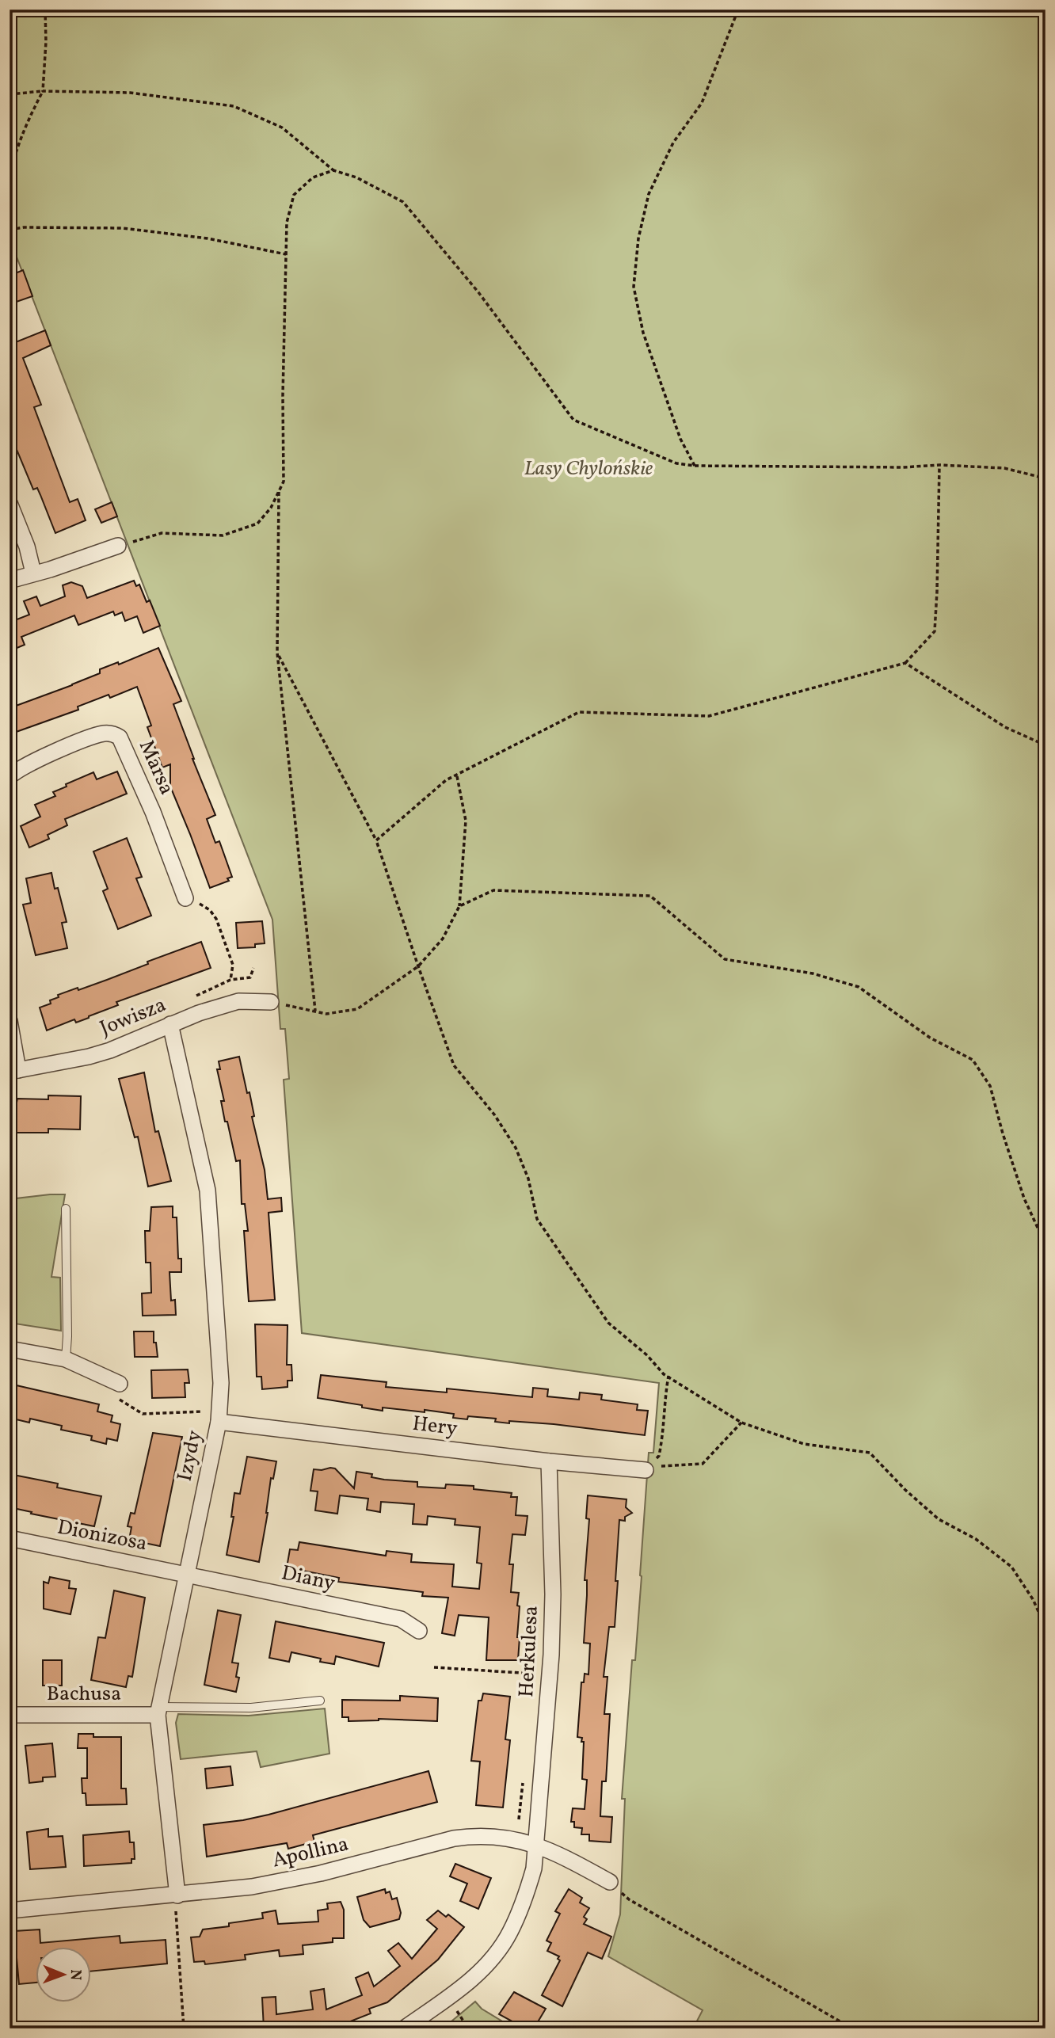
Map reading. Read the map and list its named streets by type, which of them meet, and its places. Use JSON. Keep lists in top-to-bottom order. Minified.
{"streets":{"street":["Marsa","Jowisza","Hery","Izydy","Dionizosa","Diany","Herkulesa","Bachusa","Apollina"]},"crossings":[["Jowisza","Izydy"],["Hery","Izydy"],["Hery","Herkulesa"],["Izydy","Dionizosa"],["Izydy","Diany"],["Izydy","Bachusa"],["Izydy","Apollina"],["Dionizosa","Diany"],["Herkulesa","Apollina"]],"parks":["Lasy Chylońskie"],"north":"right"}
